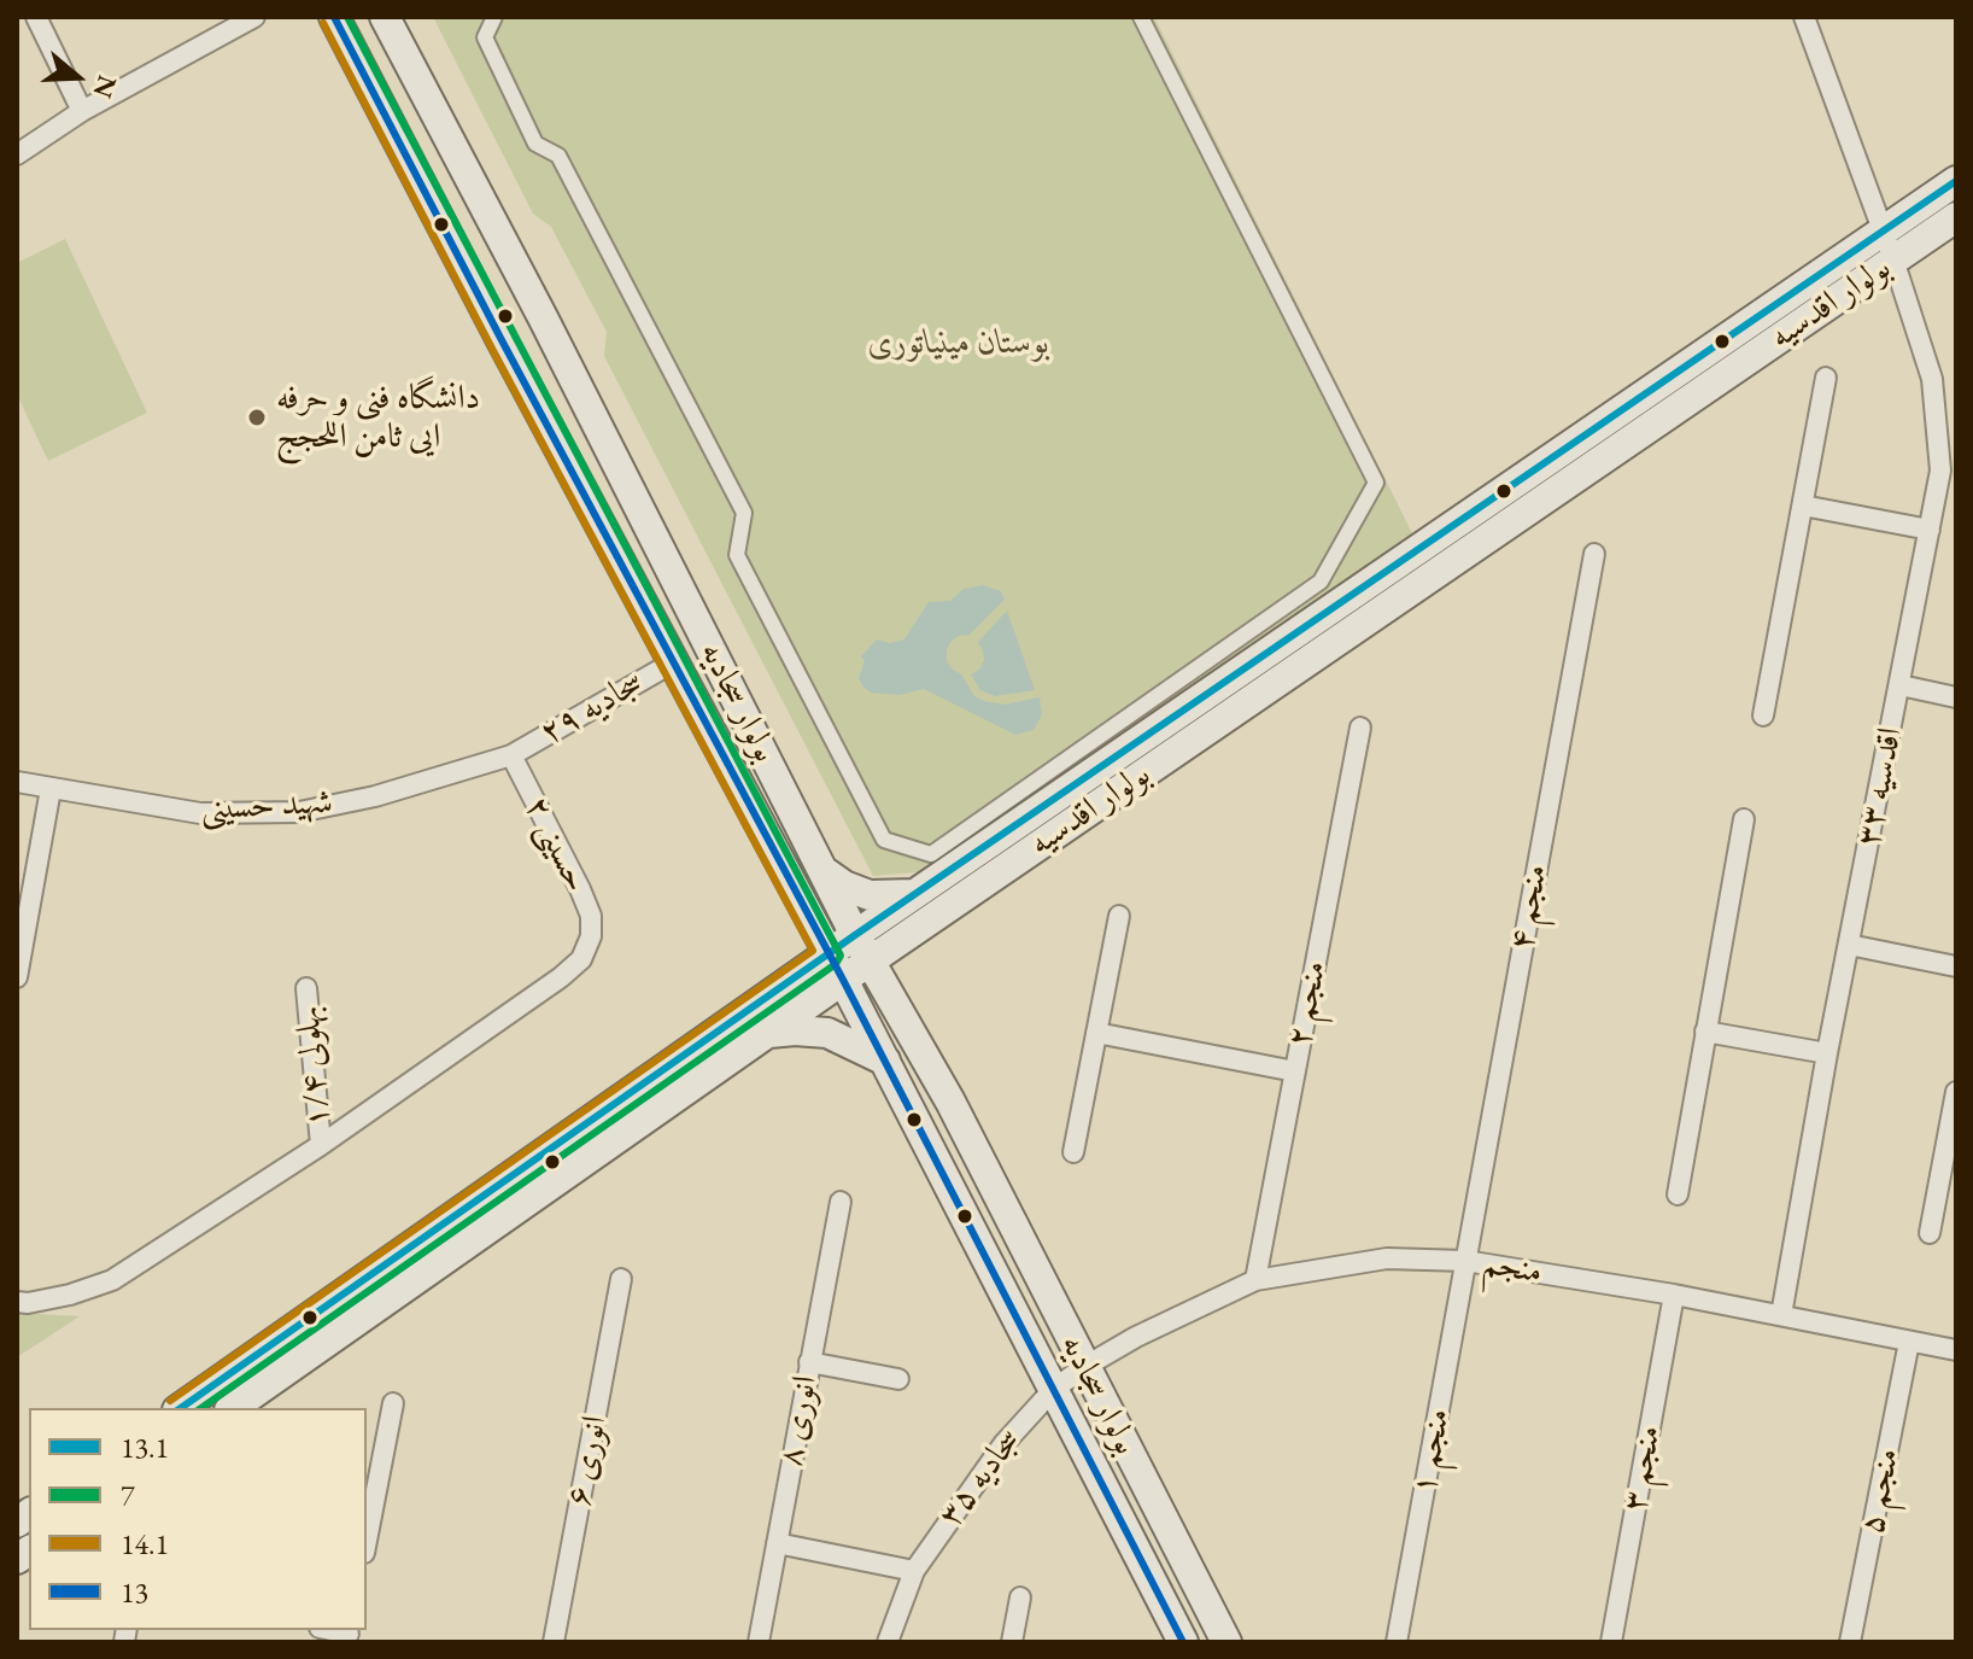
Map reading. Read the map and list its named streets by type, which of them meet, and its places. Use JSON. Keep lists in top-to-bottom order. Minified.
{"streets":{"main road":["بولوار اقدسیه","بولوار سجادیه"],"street":["سجادیه ۲۹","اقدسیه ۳۳","شهید حسینی","حسینی ۲","منجم ۴","منجم ۲","بهلولی ۱/۴","منجم","انوری ۸","منجم ۱","انوری ۶","منجم ۳","سجادیه ۳۵","منجم ۵"]},"crossings":[["بولوار اقدسیه","بولوار سجادیه"],["بولوار اقدسیه","اقدسیه ۳۳"],["بولوار سجادیه","سجادیه ۲۹"],["بولوار سجادیه","منجم"],["بولوار سجادیه","سجادیه ۳۵"],["سجادیه ۲۹","شهید حسینی"],["سجادیه ۲۹","حسینی ۲"],["اقدسیه ۳۳","منجم"],["شهید حسینی","حسینی ۲"],["حسینی ۲","بهلولی ۱/۴"],["منجم ۴","منجم"],["منجم ۴","منجم ۱"],["منجم ۲","منجم"],["منجم","منجم ۱"],["منجم","منجم ۳"],["منجم","سجادیه ۳۵"],["منجم","منجم ۵"]],"parks":["بوستان مینیاتوری"],"places":["دانشگاه فنی و حرفه ایی ثامن اللحجج"],"lines":["transit line 7","transit line 13","transit line 14.1","transit line 13.1"],"legend":["13.1","7","14.1","13"],"north":"right"}
